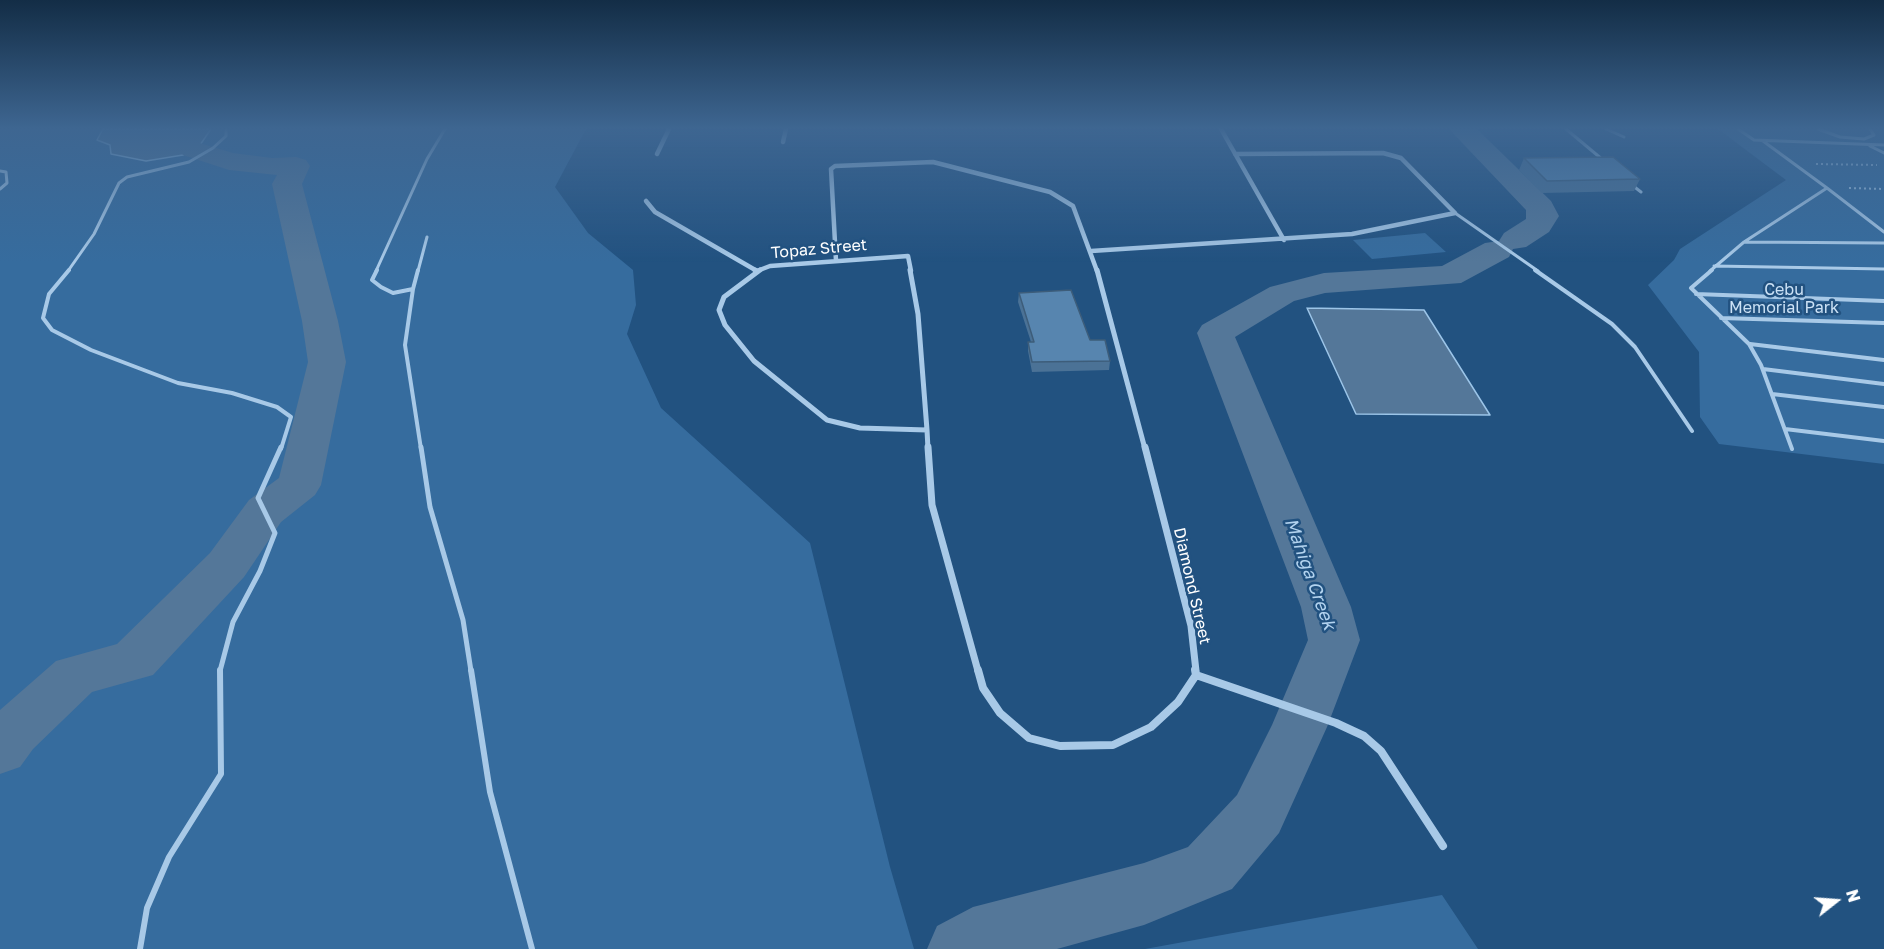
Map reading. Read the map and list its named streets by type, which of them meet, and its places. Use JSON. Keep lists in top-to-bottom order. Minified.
{"streets":{"street":["Topaz Street","Diamond Street"]},"crossings":[["Topaz Street","Diamond Street"]],"water":["Mahiga Creek"],"parks":["Cebu Memorial Park"],"north":"right"}
